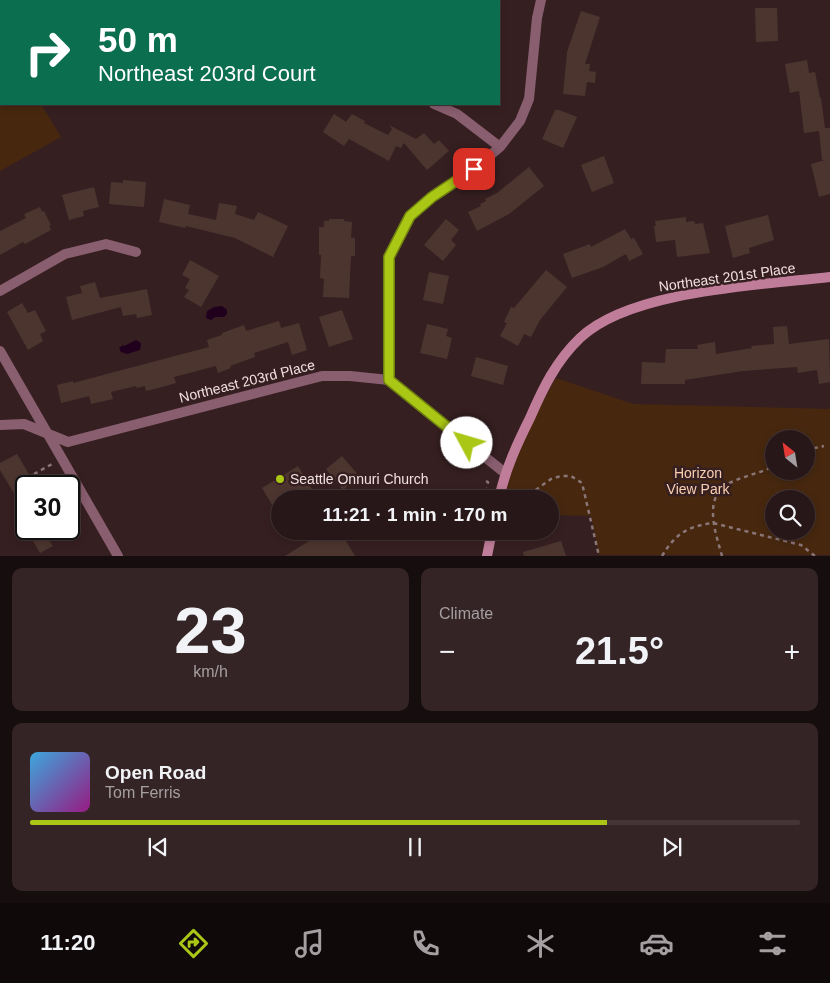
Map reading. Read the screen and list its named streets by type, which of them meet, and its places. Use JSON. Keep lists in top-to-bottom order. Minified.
{"streets":{"street":["Northeast 201st Place","Northeast 203rd Place"]},"parks":["Horizon View Park"],"places":["Seattle Onnuri Church"],"north":"top left","page":{"turn":["50 m","Northeast 203rd Court"],"limit":"30","trip":"11:21 · 1 min · 170 m","tile":[["23","km/h"],"Climate"],"heat":["−","21.5°","+"],"song":["Open Road","Tom Ferris"],"tabs":"11:20"}}
